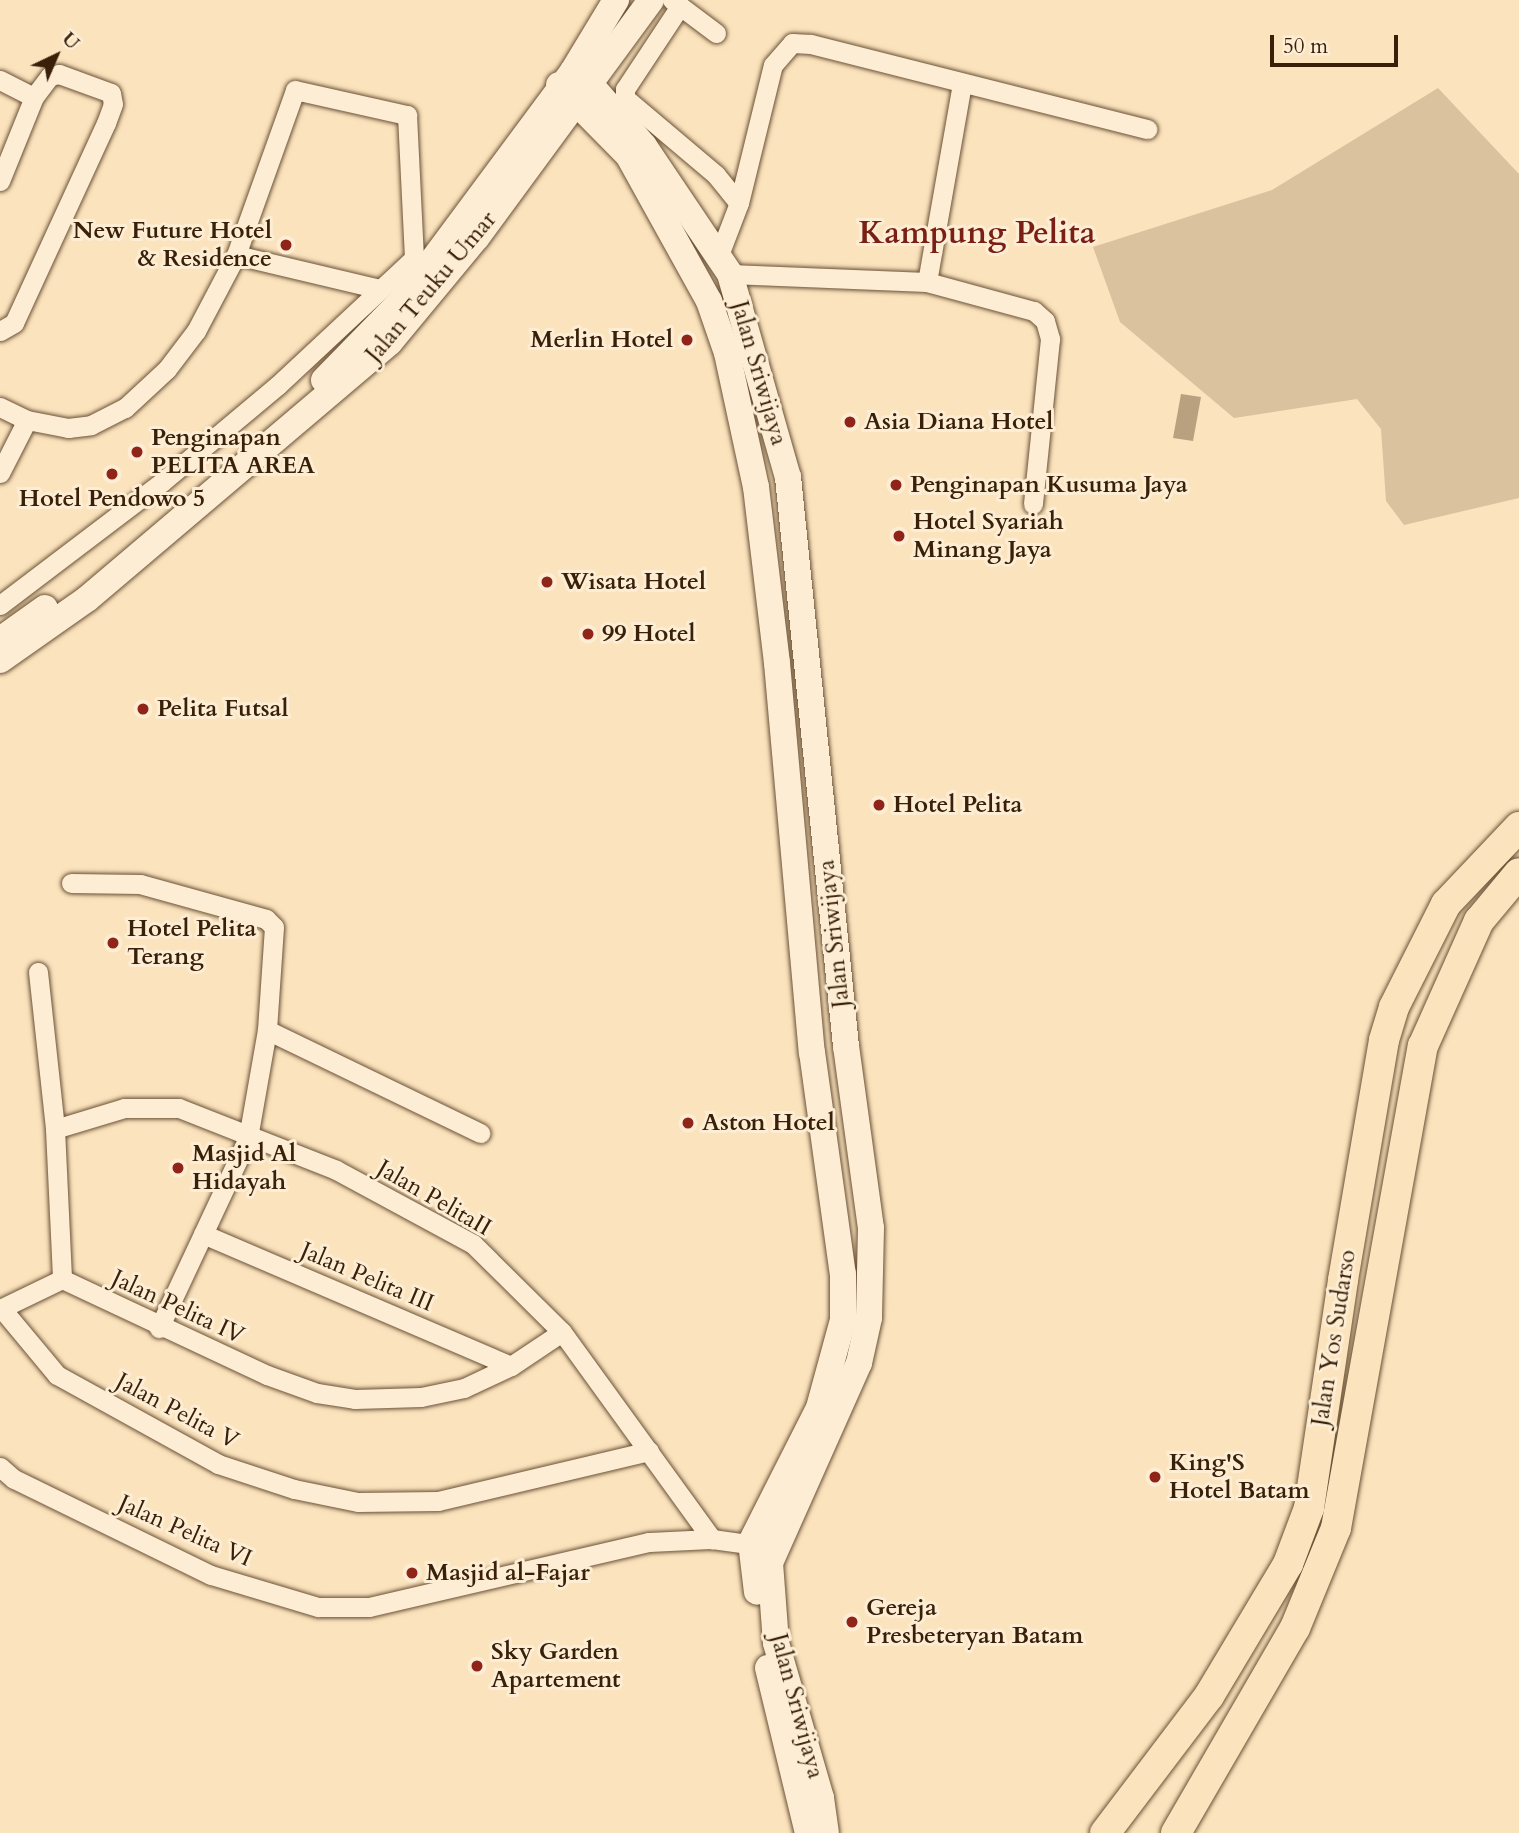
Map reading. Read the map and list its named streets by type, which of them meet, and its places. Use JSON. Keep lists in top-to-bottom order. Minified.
{"streets":{"main road":["Jalan Teuku Umar","Jalan Sriwijaya","Jalan Yos Sudarso"],"street":["Jalan PelitaII","Jalan Pelita III","Jalan Pelita IV","Jalan Pelita V","Jalan Pelita VI"]},"crossings":[["Jalan Teuku Umar","Jalan Sriwijaya"],["Jalan Sriwijaya","Jalan Pelita VI"],["Jalan PelitaII","Jalan Pelita IV"],["Jalan PelitaII","Jalan Pelita V"],["Jalan PelitaII","Jalan Pelita VI"],["Jalan Pelita III","Jalan Pelita IV"]],"districts":["Kampung Pelita"],"places":["New Future Hotel & Residence","Merlin Hotel","Asia Diana Hotel","Penginapan PELITA AREA","Hotel Pendowo 5","Penginapan Kusuma Jaya","Hotel Syariah Minang Jaya","Wisata Hotel","99 Hotel","Pelita Futsal","Hotel Pelita","Hotel Pelita Terang","Aston Hotel","Masjid Al Hidayah","King'S Hotel Batam","Masjid al-Fajar","Gereja Presbeteryan Batam","Sky Garden Apartement"],"scale_bar":"50 m","north":"top right"}
